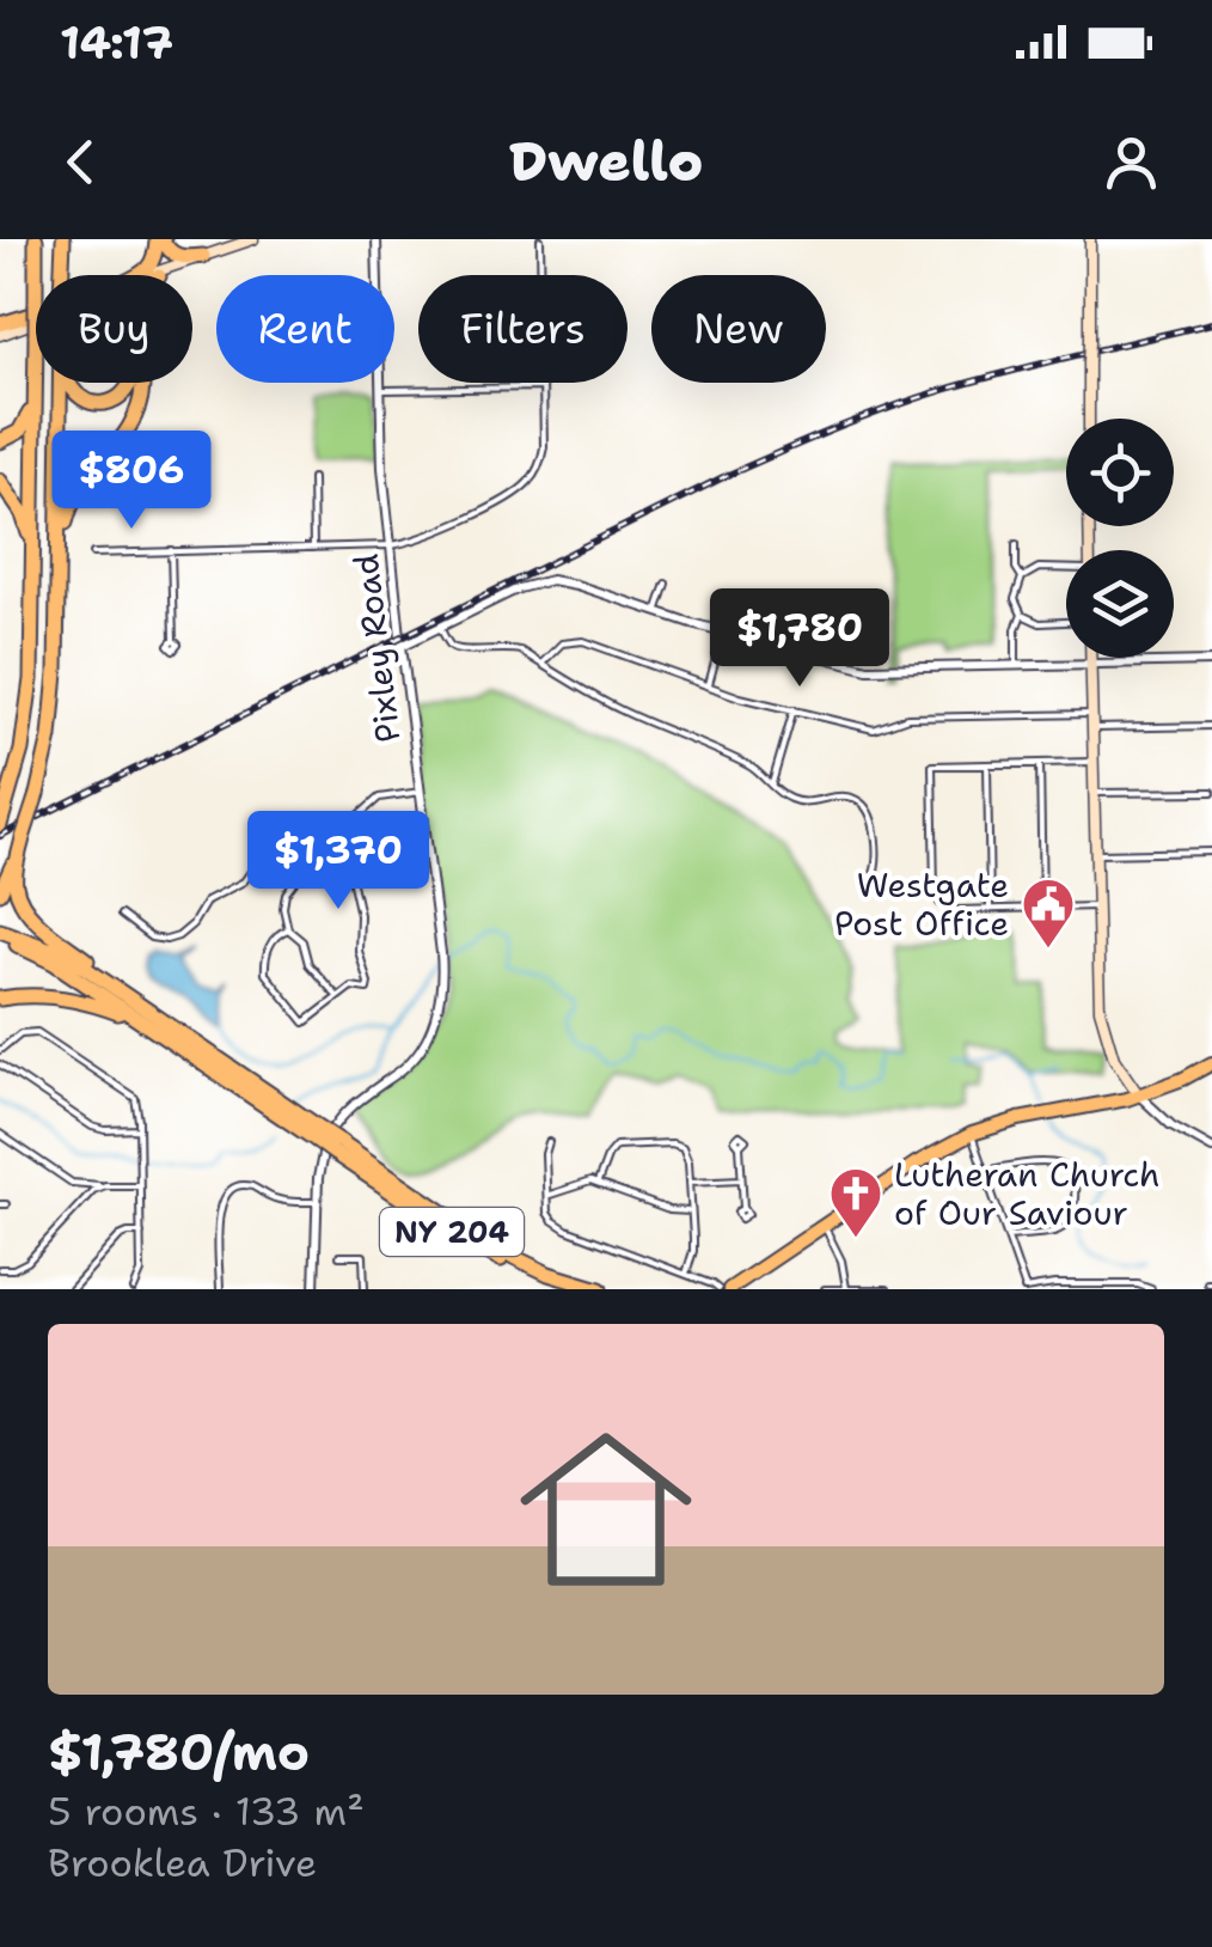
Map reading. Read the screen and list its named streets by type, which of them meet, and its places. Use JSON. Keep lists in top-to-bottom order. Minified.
{"streets":{"highway":["NY 204"],"street":["Pixley Road"]},"places":{"public building":["Westgate Post Office"],"church":["Lutheran Church of Our Saviour"]},"page":{"status":"14:17","header":"Dwello","chip":["Buy","Rent","Filters","New"],"price":["$806","$1,780","$1,370"],"list":[{"name":"$1,780/mo","note":"5 rooms · 133 m² · Brooklea Drive"}]}}
